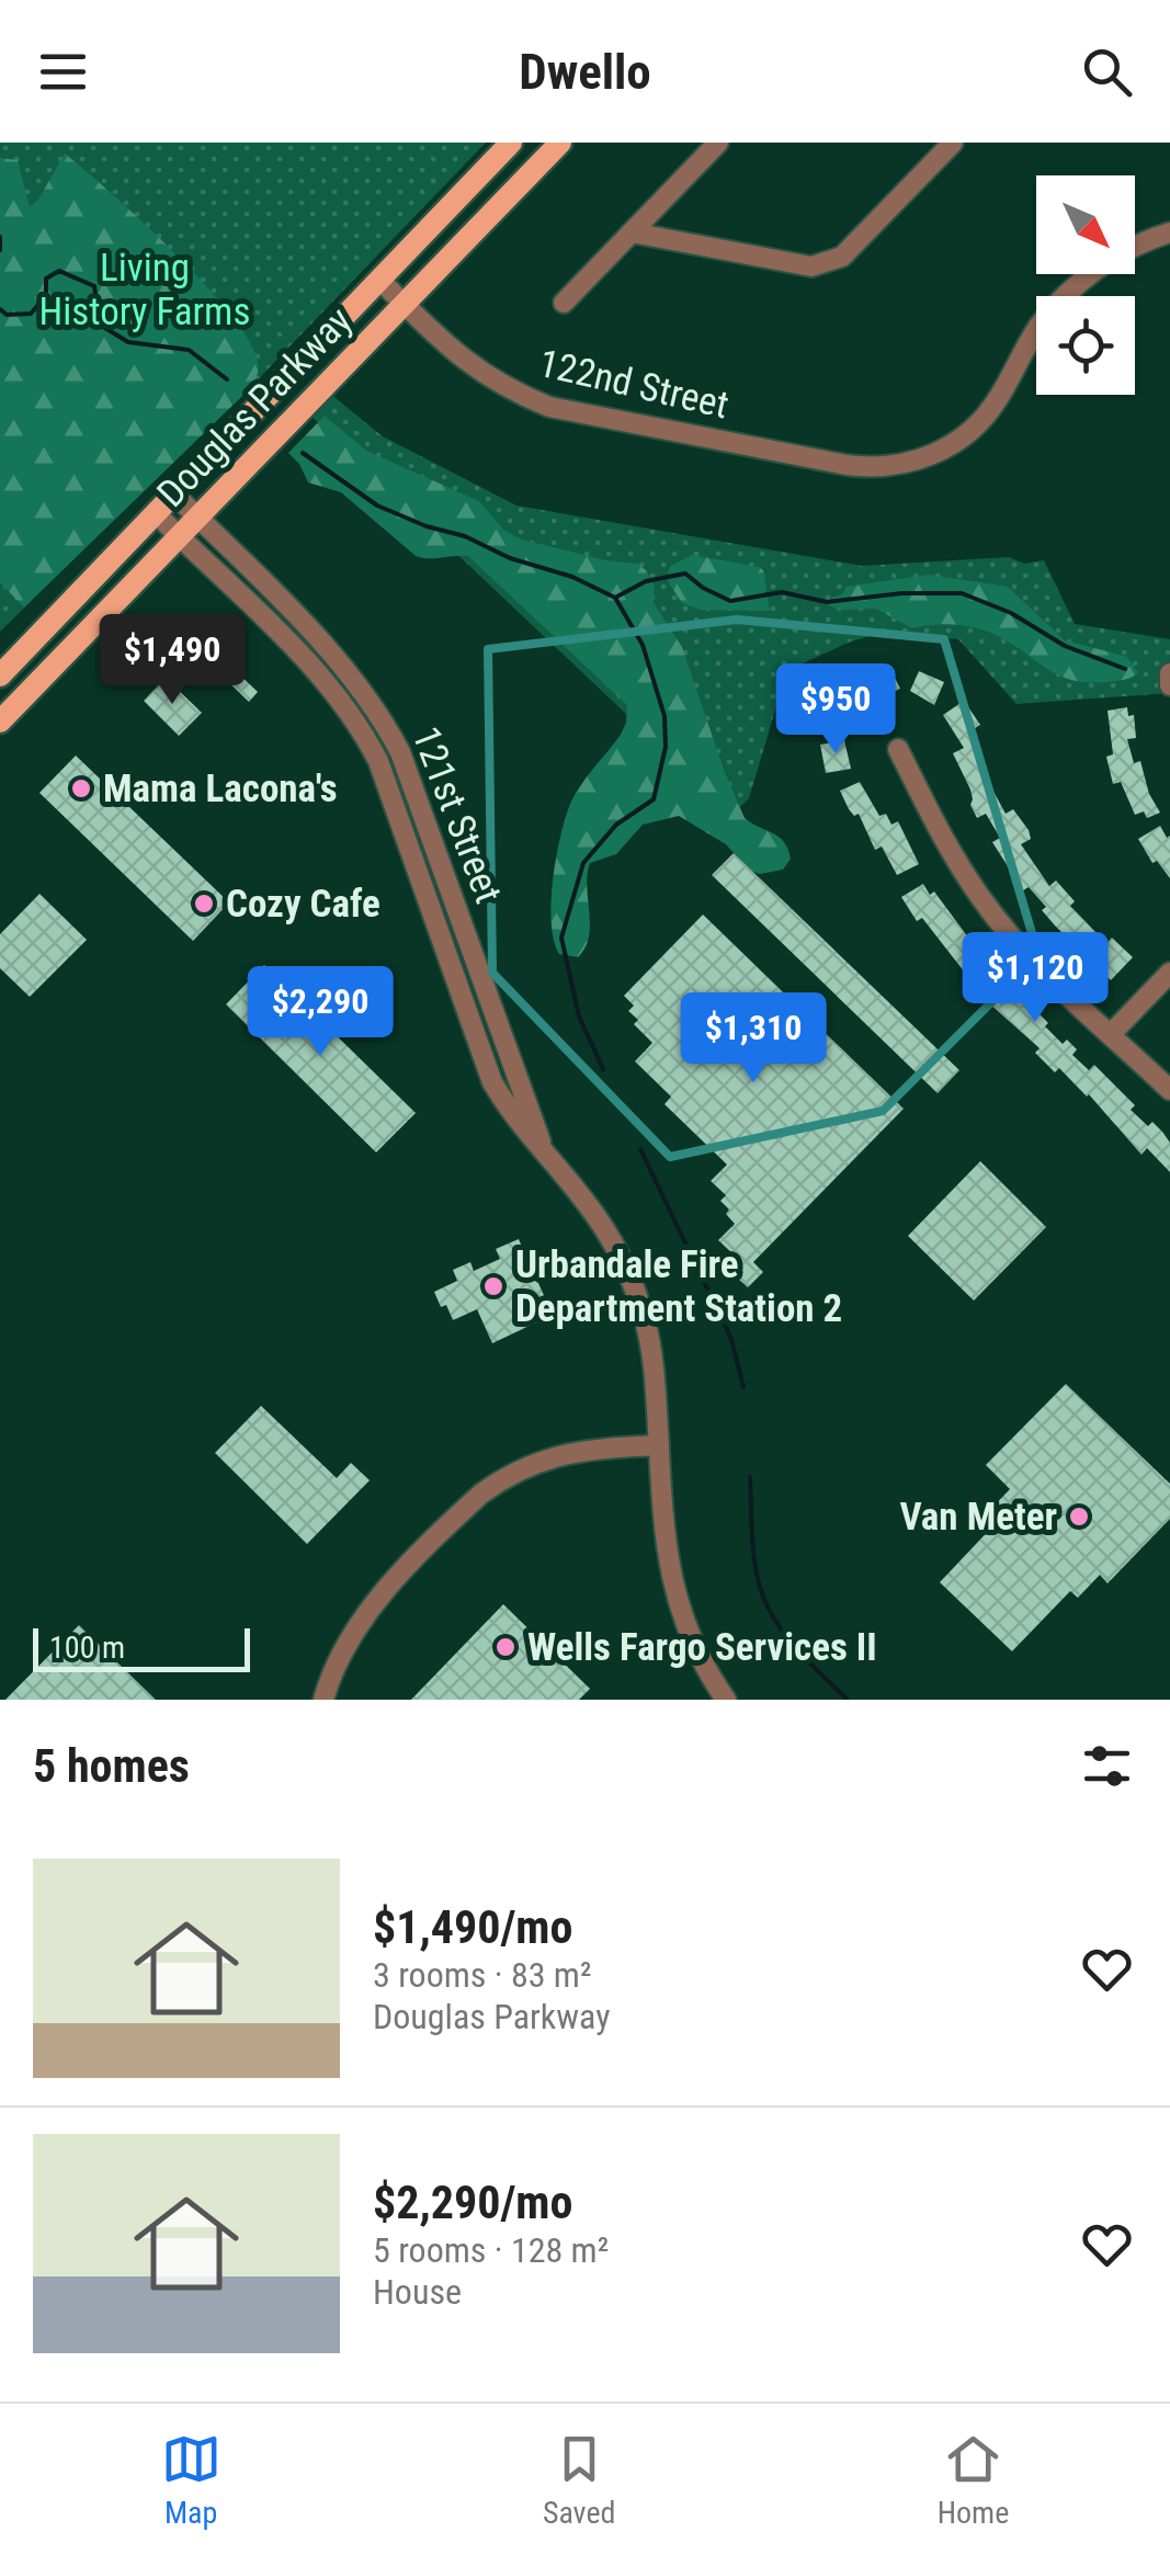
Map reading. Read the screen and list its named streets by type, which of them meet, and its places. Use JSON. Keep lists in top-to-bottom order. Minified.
{"streets":{"main road":["Douglas Parkway"],"street":["122nd Street","121st Street"]},"crossings":[["122nd Street","Douglas Parkway"],["Douglas Parkway","121st Street"]],"parks":["Living History Farms"],"places":["Mama Lacona's","Cozy Cafe","Urbandale Fire Department Station 2","Van Meter","Wells Fargo Services II"],"scale_bar":"100 m","north":"bottom right","page":{"header":"Dwello","price":["$1,490","$950","$1,120","$2,290","$1,310"],"scale":"100 m","heading":"5 homes","list":[{"name":"$1,490/mo","note":"3 rooms · 83 m² · Douglas Parkway"},{"name":"$2,290/mo","note":"5 rooms · 128 m² · House"}],"tabs":["Map","Saved","Home"]}}
